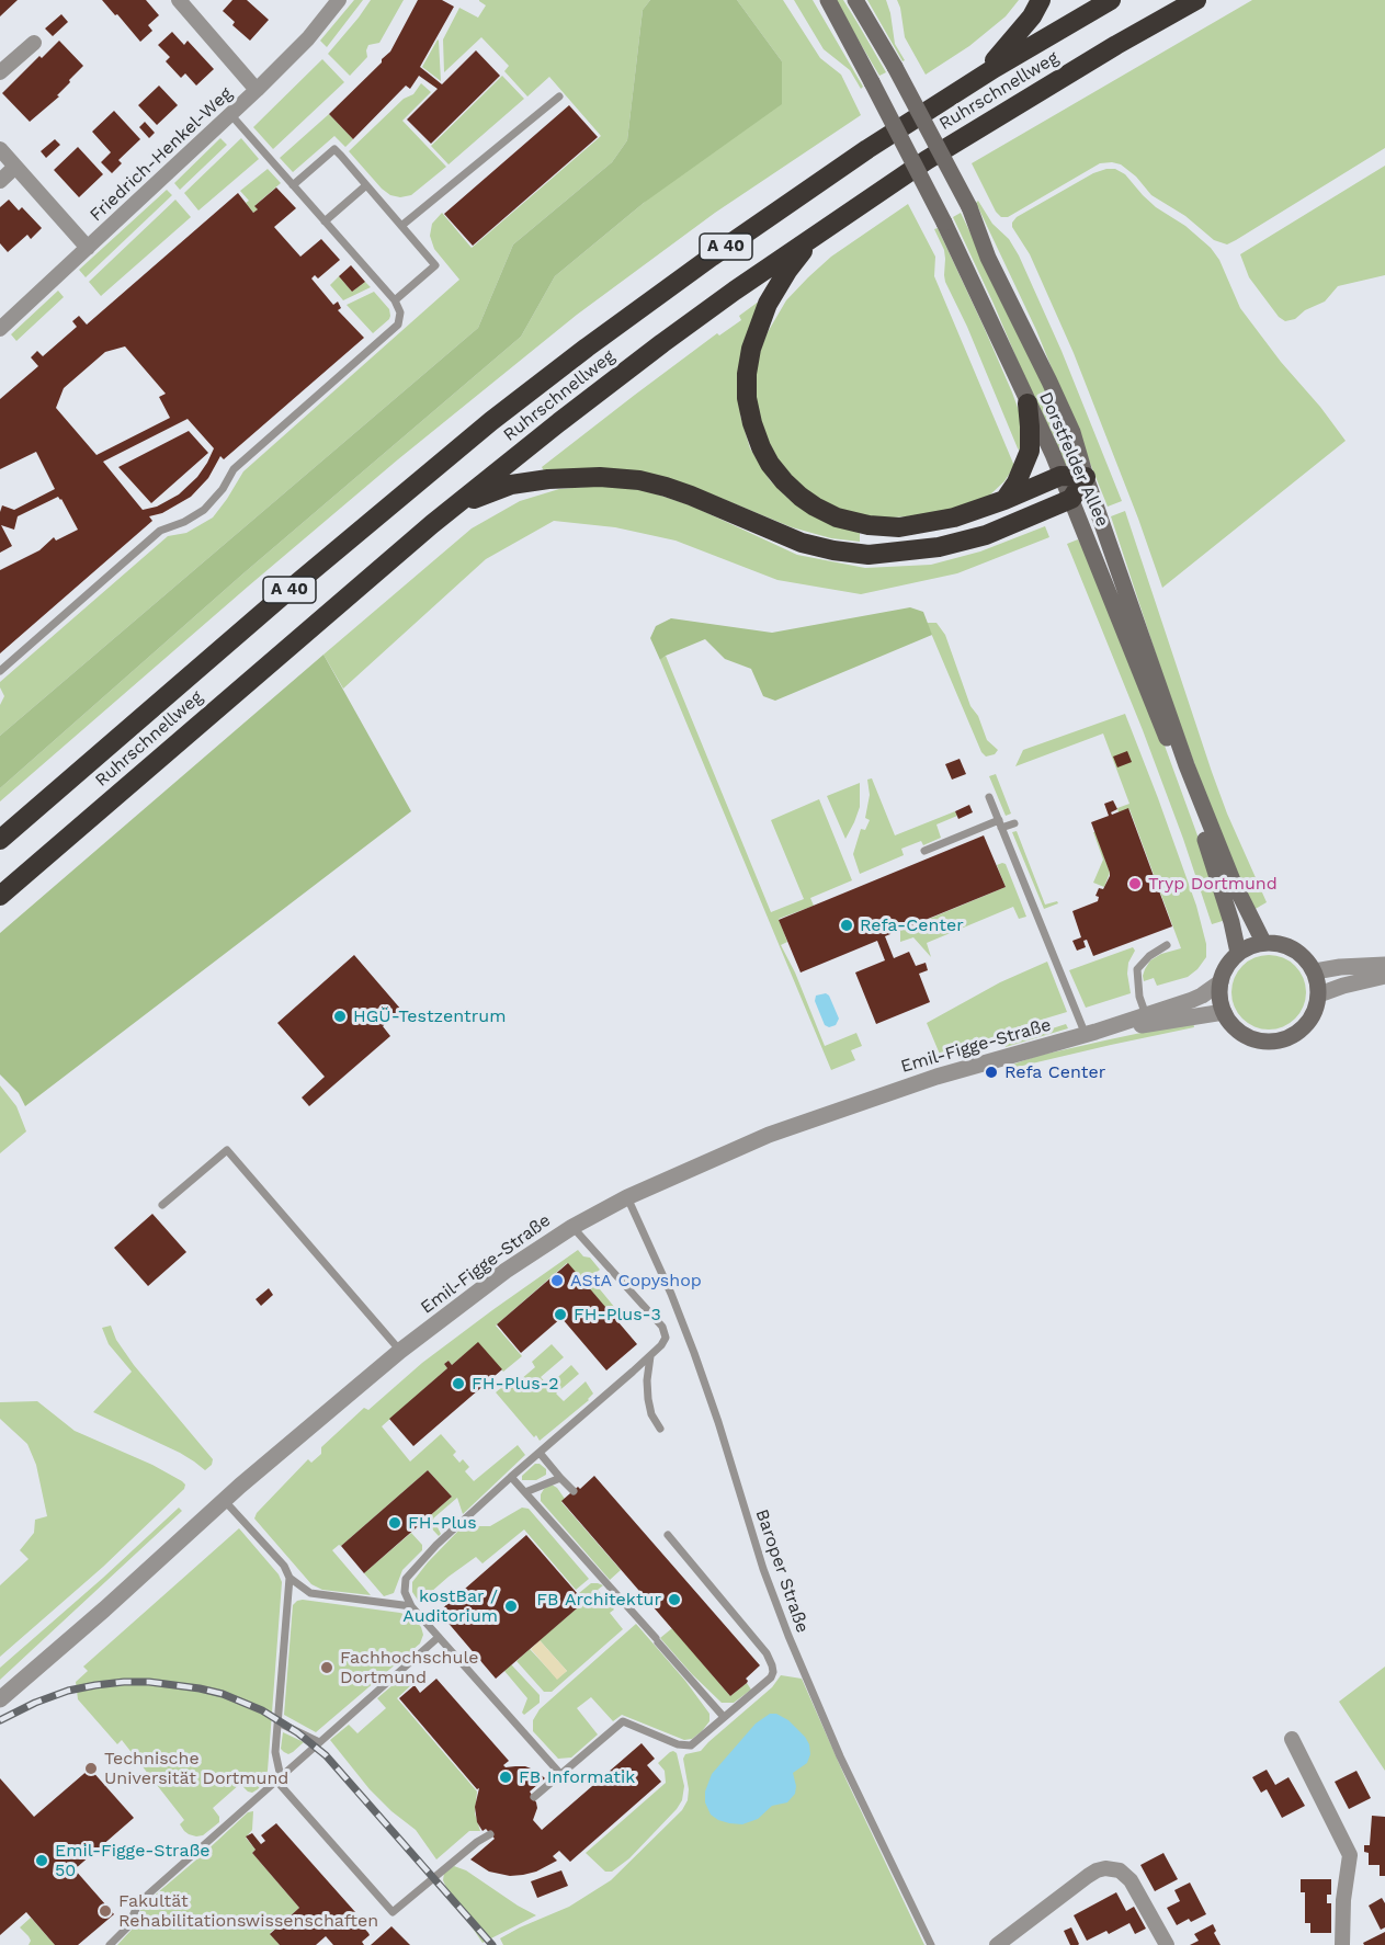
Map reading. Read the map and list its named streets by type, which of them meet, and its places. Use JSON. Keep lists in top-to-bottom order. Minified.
{"streets":{"highway":["Ruhrschnellweg","A 40"],"main road":["Dorstfelder Allee","Emil-Figge-Straße"],"street":["Friedrich-Henkel-Weg"],"lane":["Baroper Straße"]},"crossings":[["Dorstfelder Allee","Emil-Figge-Straße"],["Emil-Figge-Straße","Baroper Straße"]],"places":["Tryp Dortmund","Refa-Center","HGÜ-Testzentrum","Refa Center","AStA Copyshop","FH-Plus-3","FH-Plus-2","FH-Plus","FB Architektur","kostBar / Auditorium","Fachhochschule Dortmund","Technische Universität Dortmund","FB Informatik","Emil-Figge-Straße 50","Fakultät Rehabilitationswissenschaften"]}
